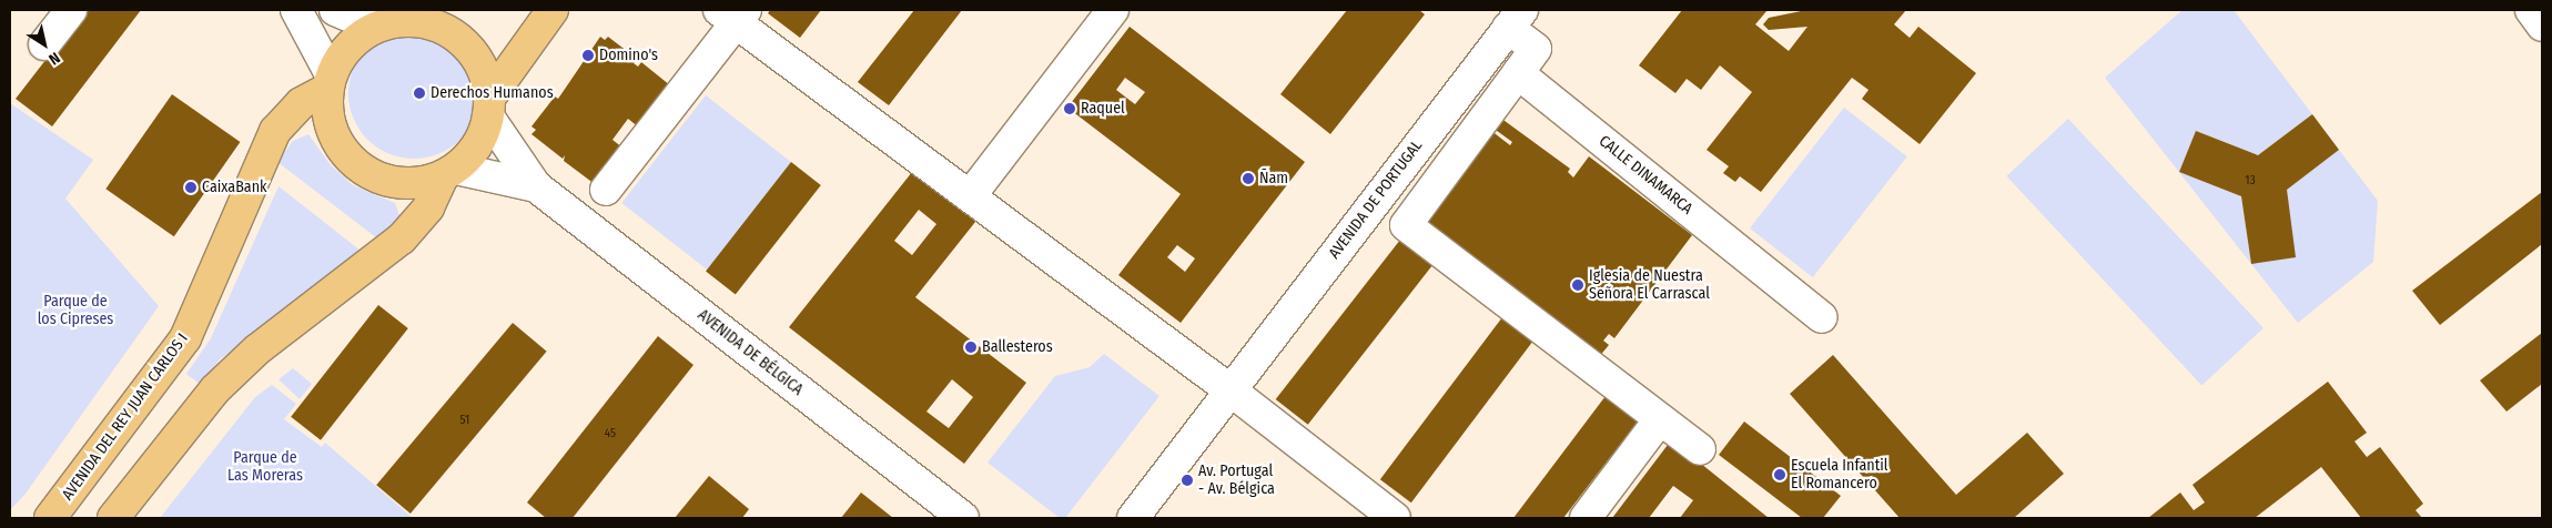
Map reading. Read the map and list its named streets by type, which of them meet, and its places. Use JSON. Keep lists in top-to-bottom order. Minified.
{"streets":{"main road":["AVENIDA DEL REY JUAN CARLOS I"],"street":["CALLE DINAMARCA","AVENIDA DE PORTUGAL","AVENIDA DE BÉLGICA"]},"parks":["Parque de los Cipreses","Parque de Las Moreras"],"places":["Domino's","Derechos Humanos","Raquel","Ñam","CaixaBank","Iglesia de Nuestra Señora El Carrascal","Ballesteros","Escuela Infantil El Romancero","Av. Portugal - Av. Bélgica"],"house_numbers":["13","51","45"],"north":"bottom right"}
